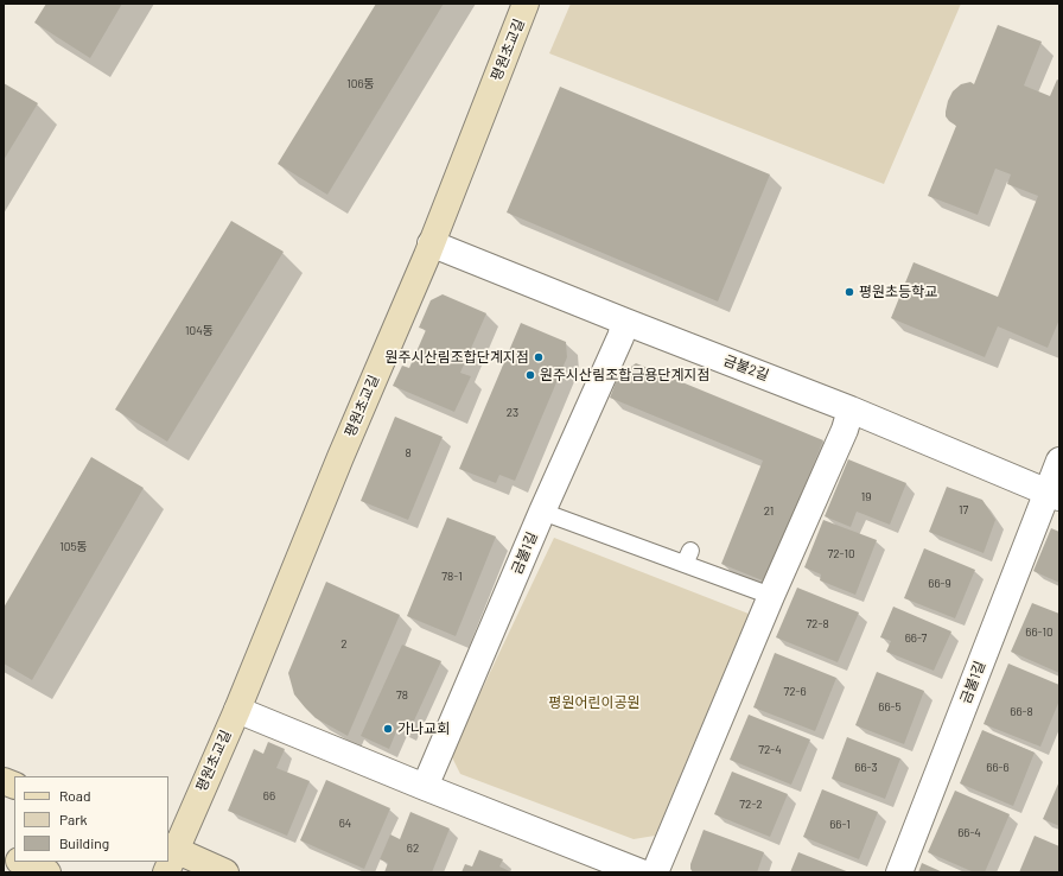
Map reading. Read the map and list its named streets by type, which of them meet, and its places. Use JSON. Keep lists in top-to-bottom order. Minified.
{"streets":{"street":["평원초교길","금불2길","금불1길"]},"crossings":[["평원초교길","금불2길"],["금불2길","금불1길"]],"parks":["평원어린이공원"],"places":["평원초등학교","원주시산림조합단계지점","원주시산림조합금용단계지점","가나교회"],"house_numbers":["106동","104동","23","8","19","17","21","105동","72-10","78-1","66-9","72-8","66-10","66-7","2","72-6","78","66-5","66-8","72-4","66-3","66-6","66","72-2","64","66-1","66-4","62"],"legend":["Road","Park","Building"]}
